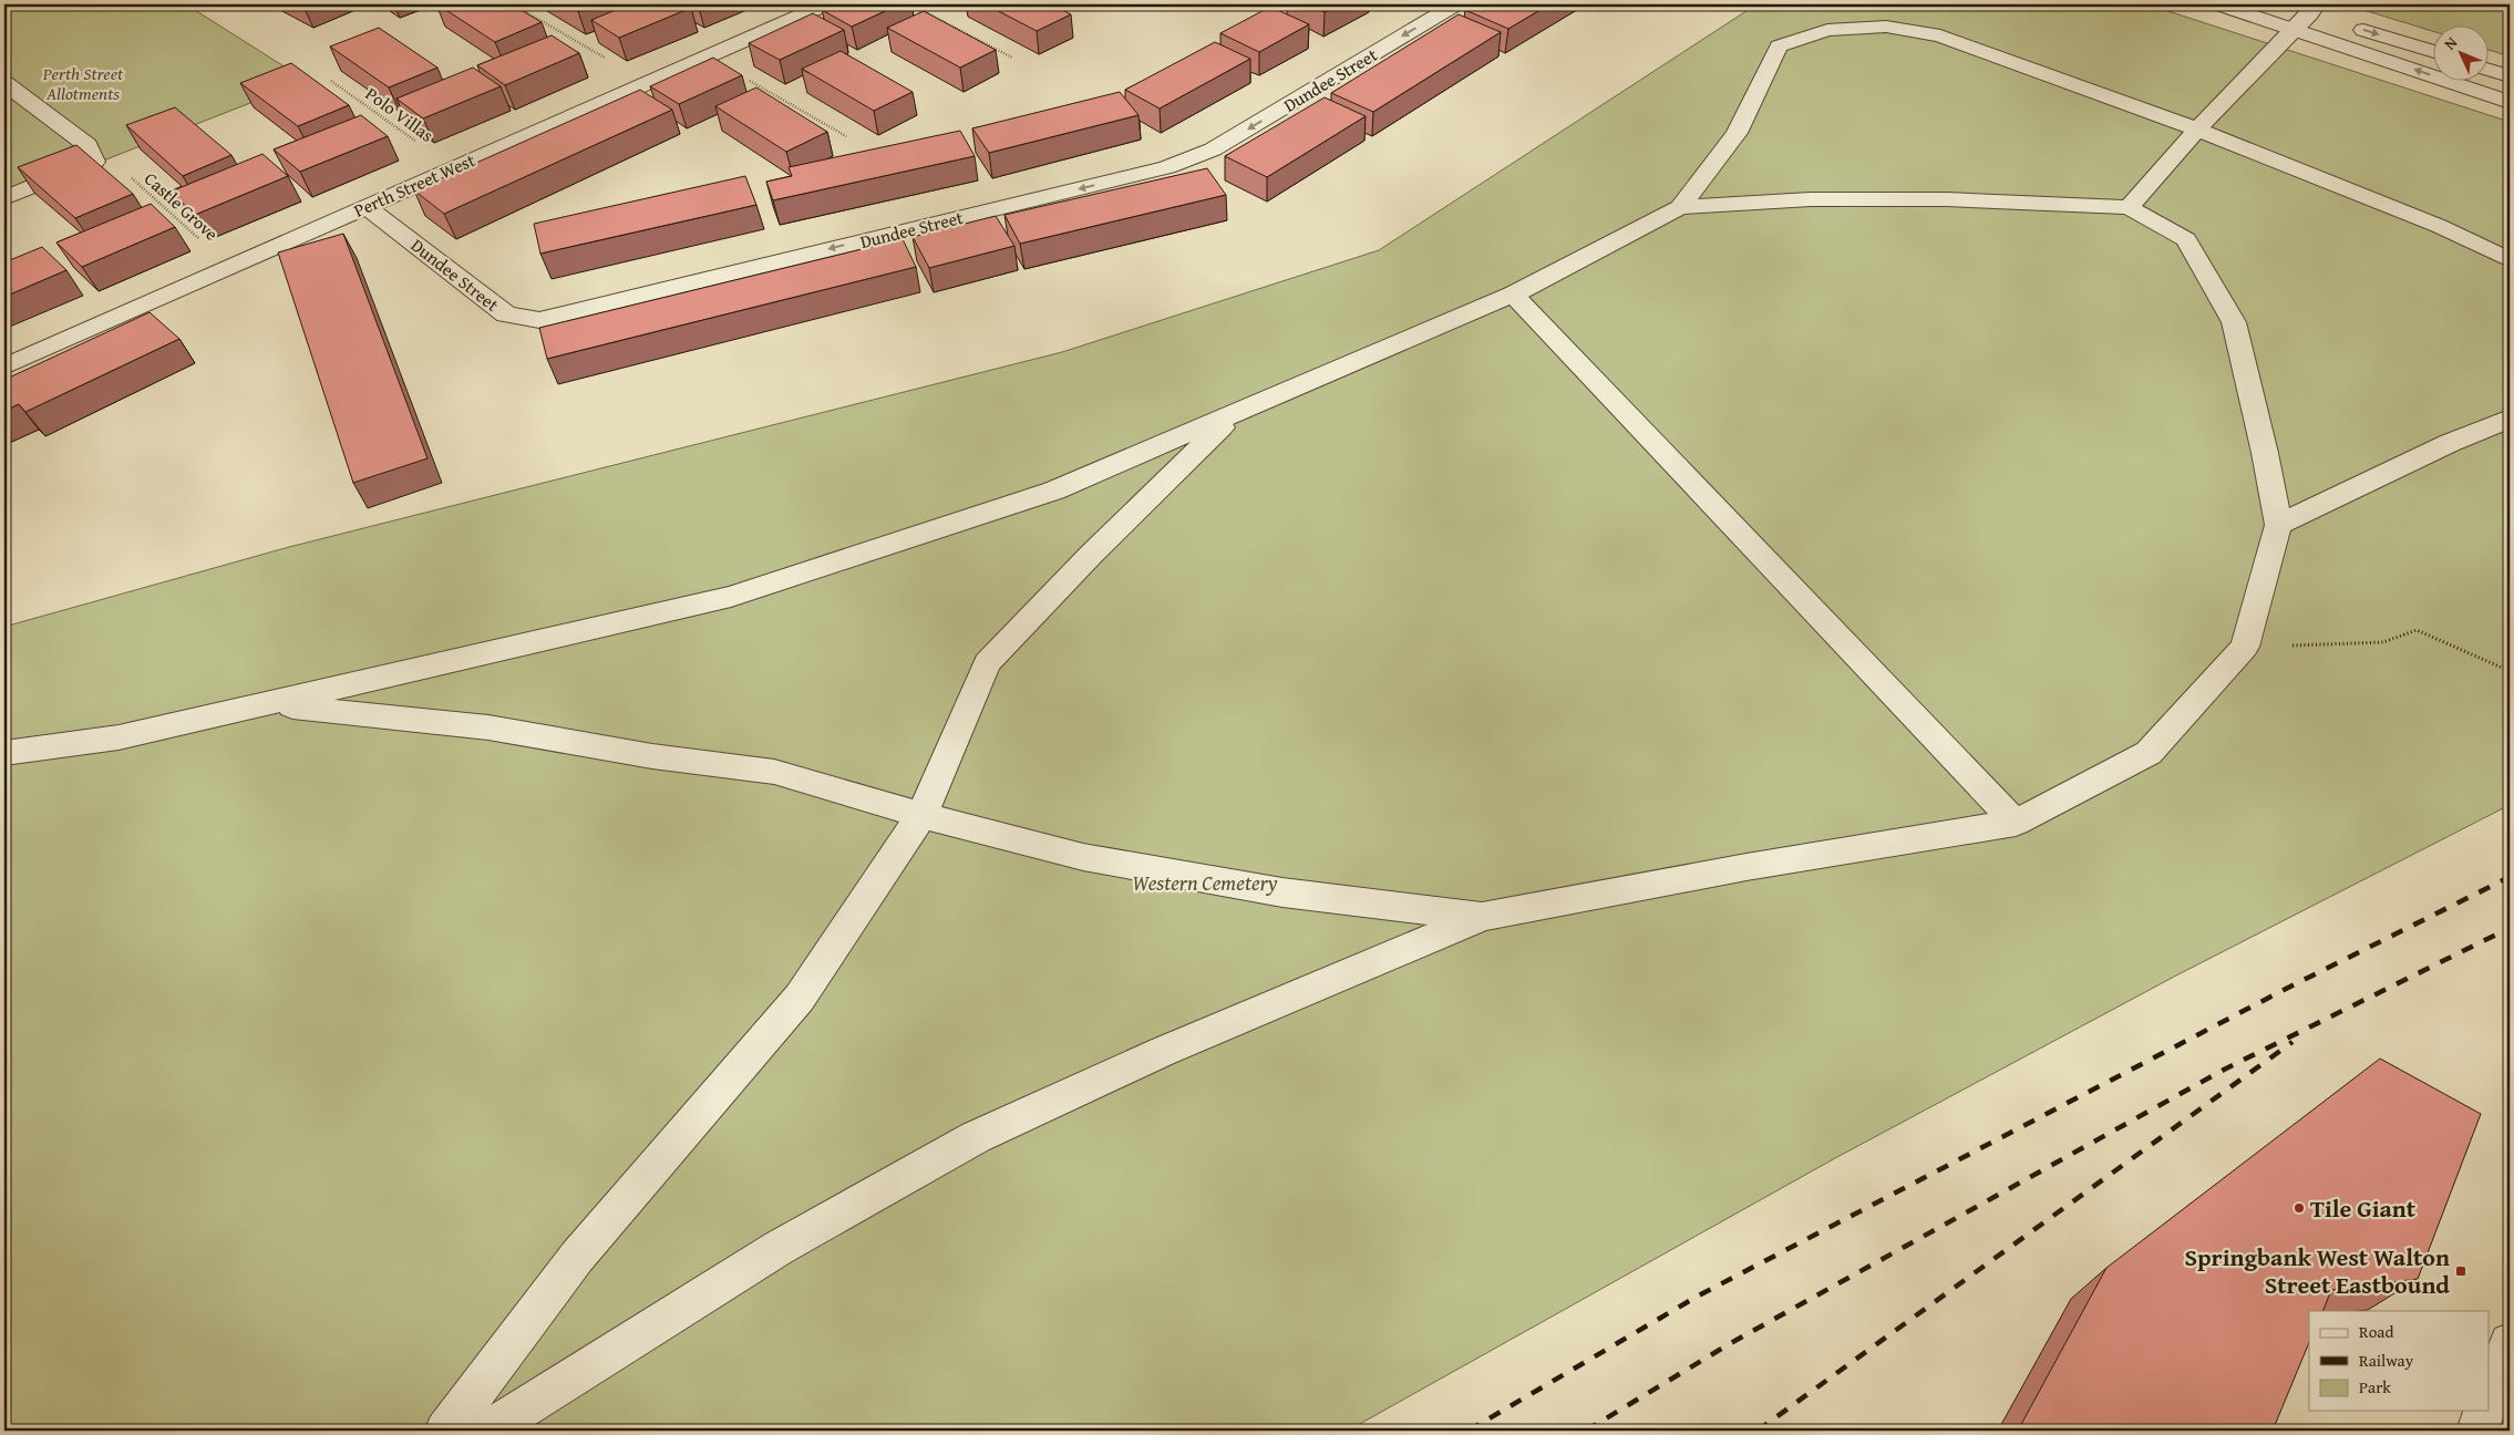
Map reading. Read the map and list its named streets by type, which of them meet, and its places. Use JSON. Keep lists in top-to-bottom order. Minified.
{"streets":{"street":["Dundee Street","Perth Street West"],"path":["Polo Villas","Castle Grove"]},"crossings":[["Dundee Street","Perth Street West"],["Polo Villas","Perth Street West"],["Perth Street West","Castle Grove"]],"parks":["Perth Street Allotments","Western Cemetery"],"places":{"other":["Tile Giant"],"transit":["Springbank West Walton Street Eastbound"]},"legend":["Road","Railway","Park"],"north":"top left"}
